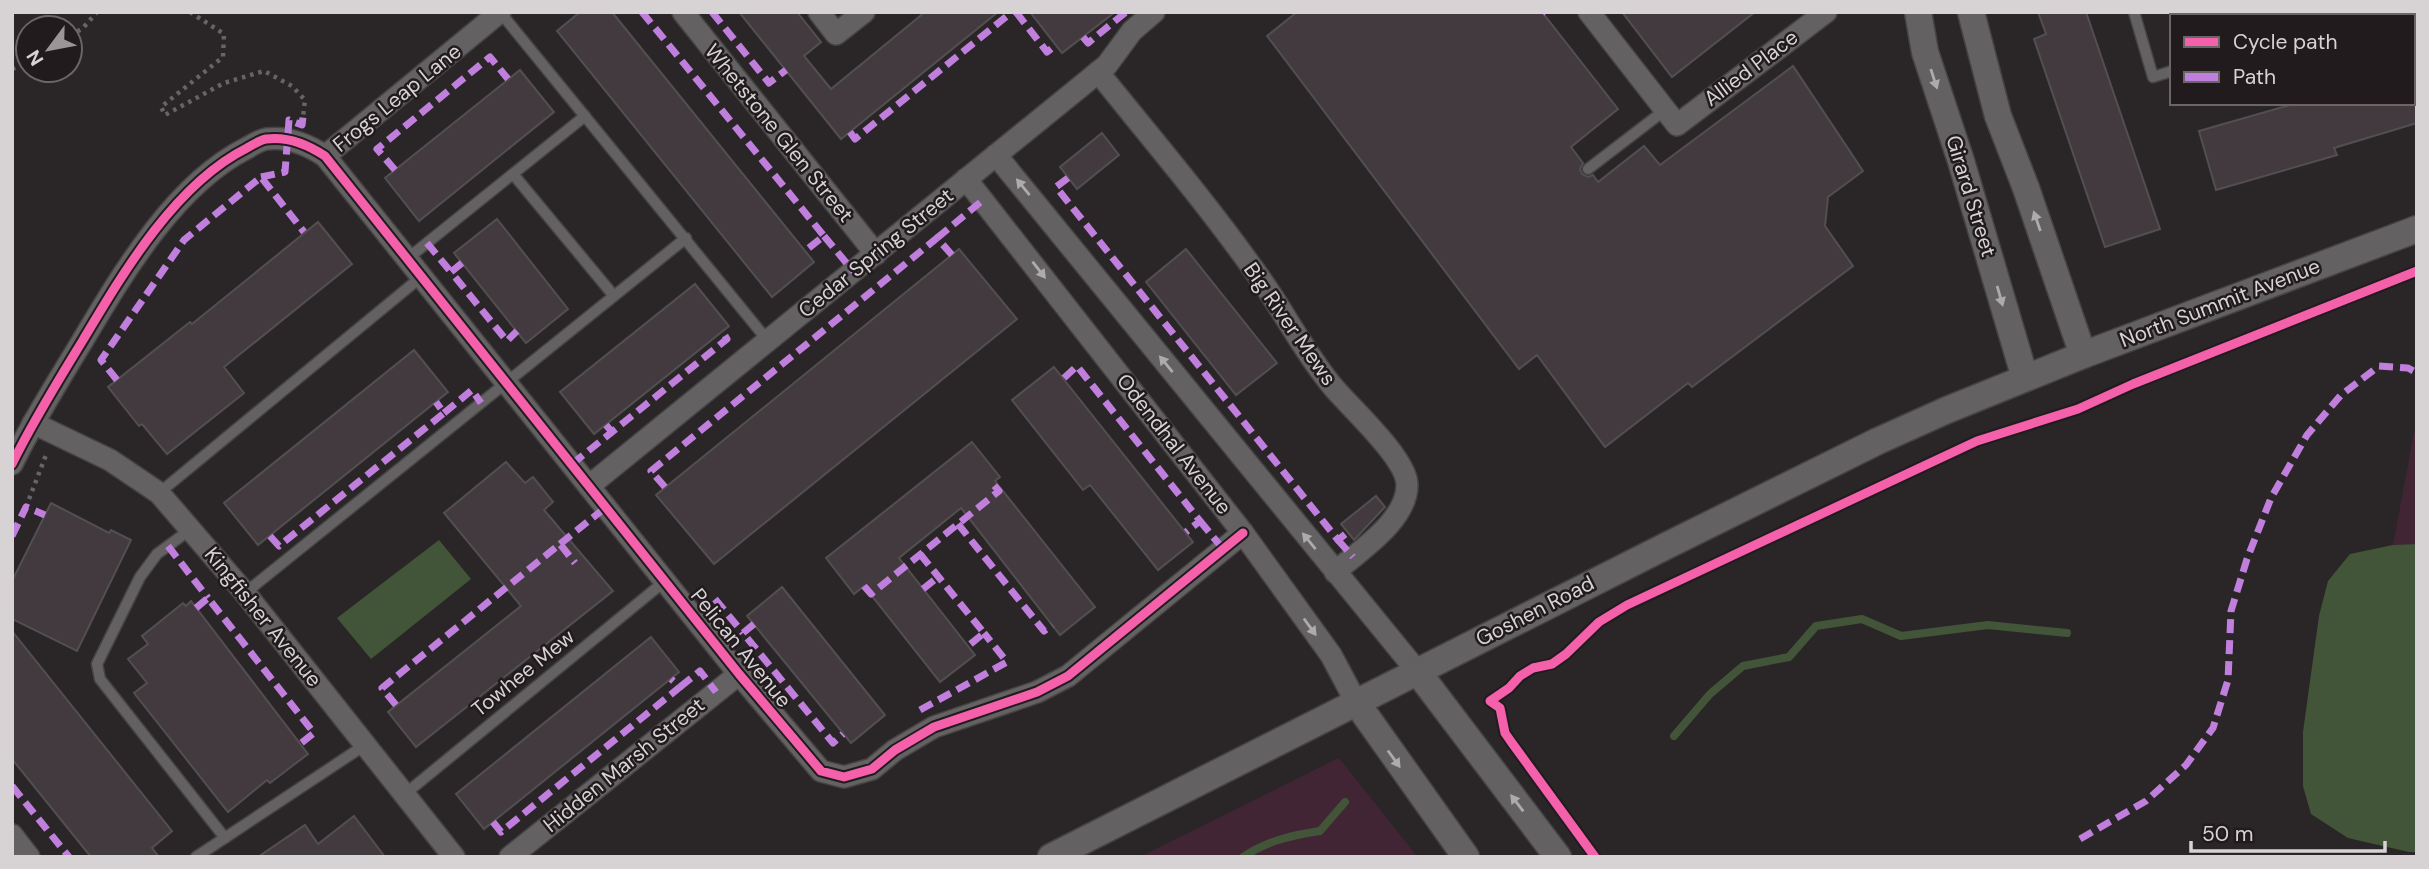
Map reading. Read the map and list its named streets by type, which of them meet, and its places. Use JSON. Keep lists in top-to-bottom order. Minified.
{"streets":{"street":["Allied Place","Frogs Leap Lane","Whetstone Glen Street","Girard Street","Cedar Spring Street","North Summit Avenue","Big River Mews","Odendhal Avenue","Goshen Road","Kingfisher Avenue","Pelican Avenue","Hidden Marsh Street"],"lane":["Towhee Mew"]},"crossings":[["Frogs Leap Lane","Pelican Avenue"],["Whetstone Glen Street","Cedar Spring Street"],["Girard Street","North Summit Avenue"],["Girard Street","Goshen Road"],["Cedar Spring Street","Big River Mews"],["Cedar Spring Street","Odendhal Avenue"],["Cedar Spring Street","Pelican Avenue"],["North Summit Avenue","Goshen Road"],["Big River Mews","Odendhal Avenue"],["Odendhal Avenue","Goshen Road"],["Odendhal Avenue","Pelican Avenue"],["Kingfisher Avenue","Towhee Mew"],["Pelican Avenue","Towhee Mew"],["Pelican Avenue","Hidden Marsh Street"]],"legend":["Cycle path","Path"],"scale_bar":"50 m","north":"bottom left"}
